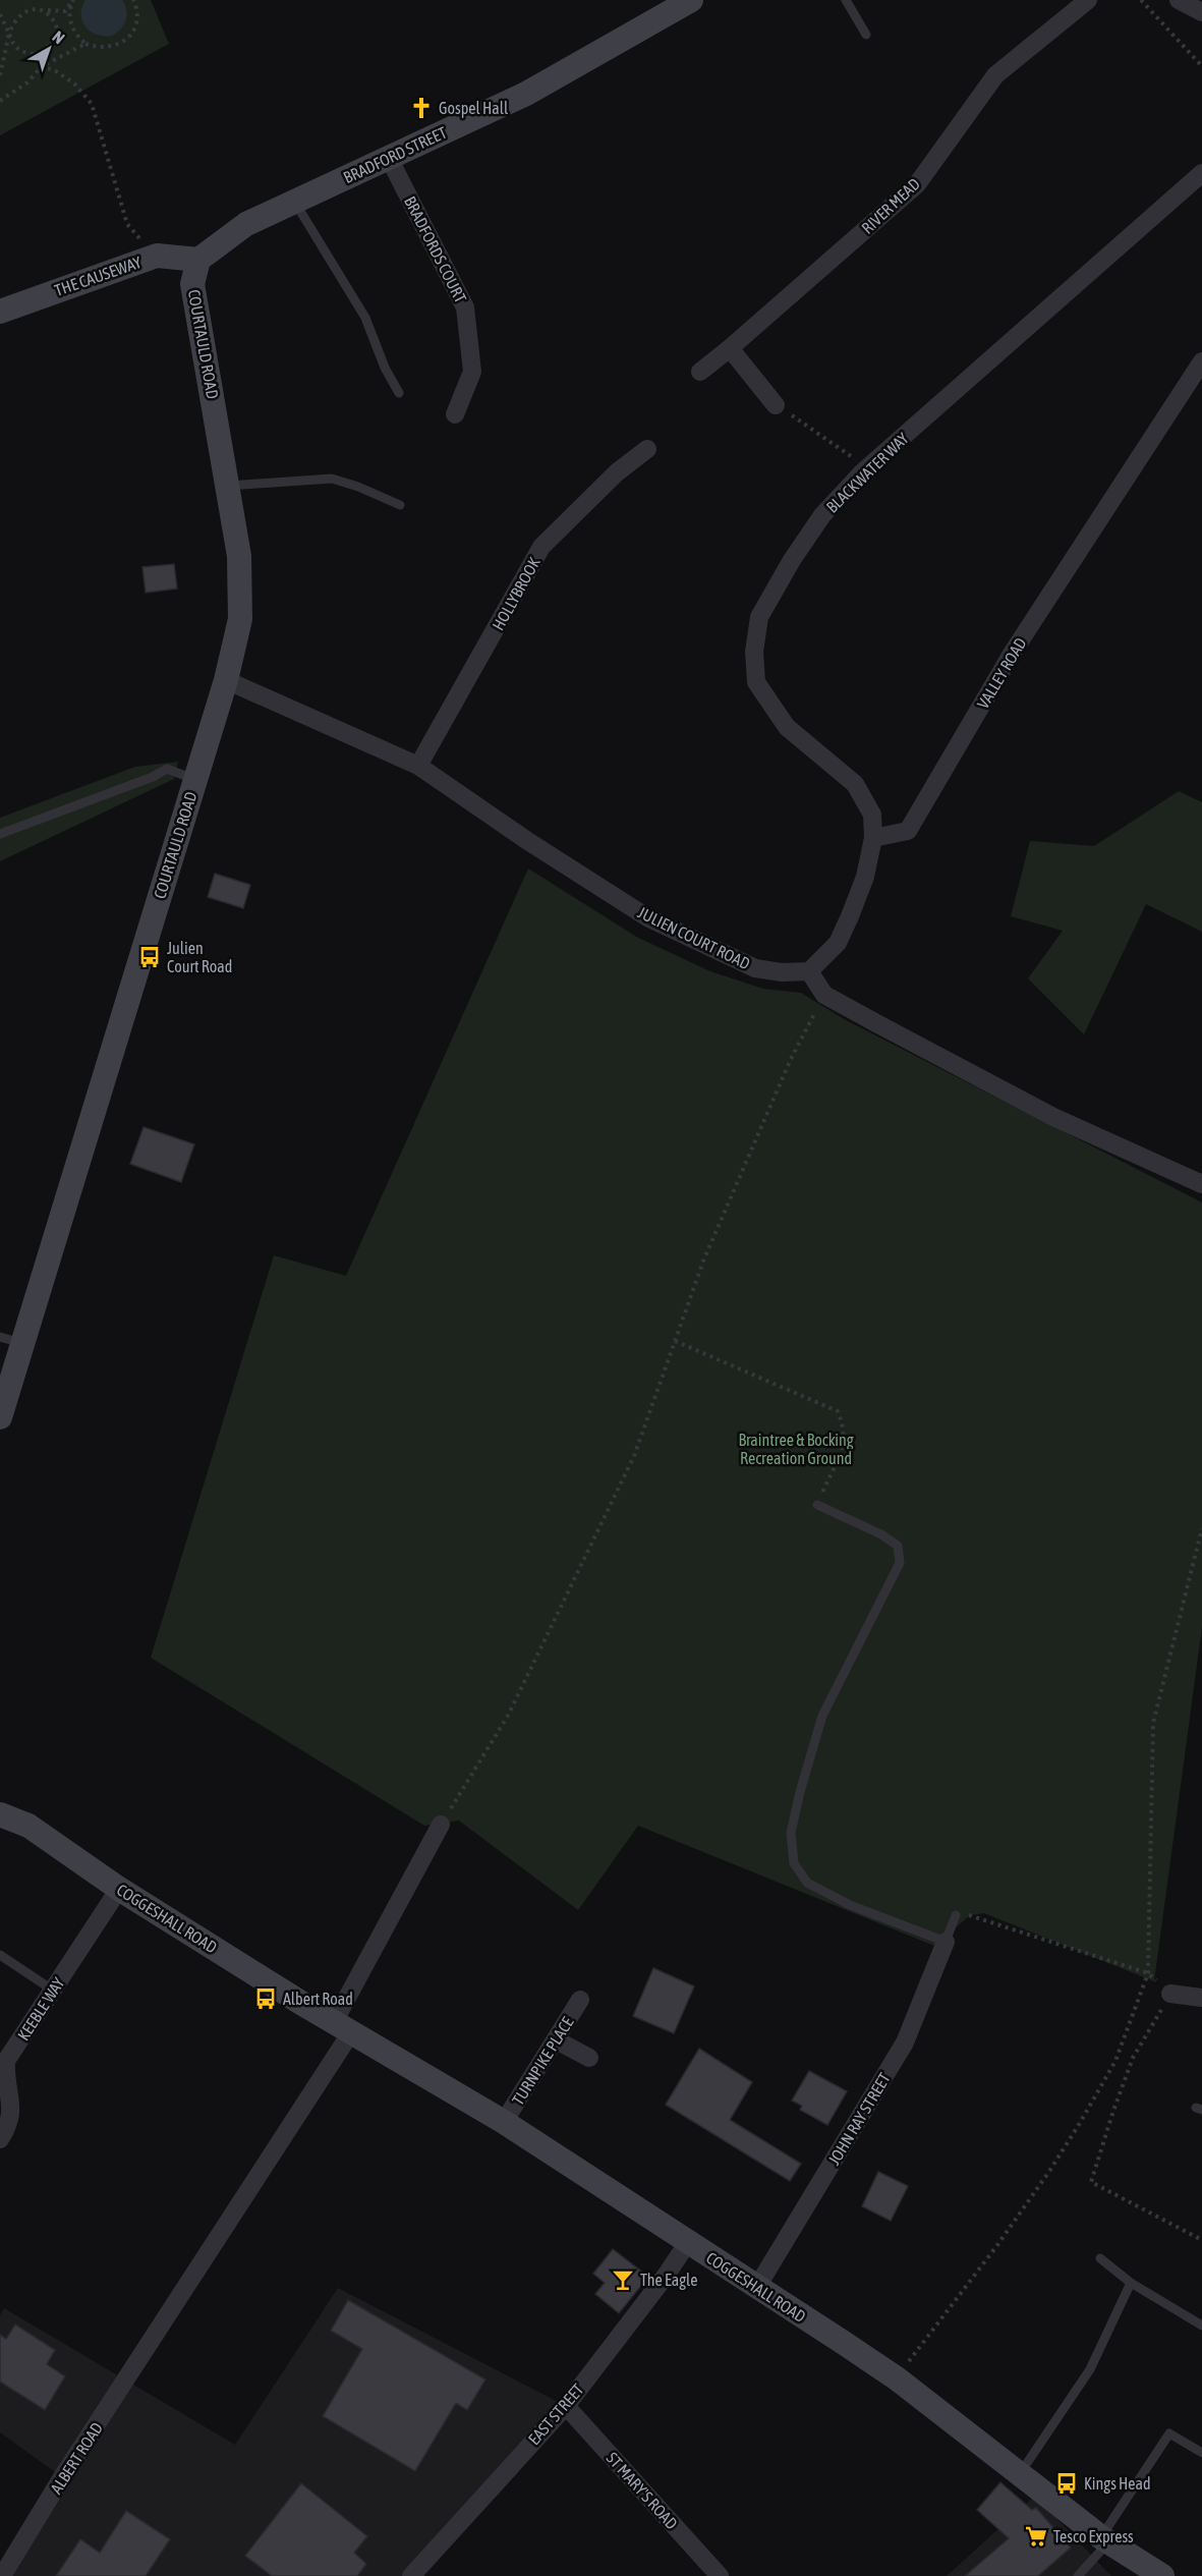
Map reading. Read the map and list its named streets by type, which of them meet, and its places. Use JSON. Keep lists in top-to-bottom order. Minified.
{"streets":{"street":["BRADFORD STREET","RIVER MEAD","BRADFORDS COURT","THE CAUSEWAY","COURTAULD ROAD","BLACKWATER WAY","HOLLYBROOK","VALLEY ROAD","JULIEN COURT ROAD","COGGESHALL ROAD","KEEBLE WAY","TURNPIKE PLACE","JOHN RAY STREET","EAST STREET","ALBERT ROAD","ST MARY'S ROAD"]},"crossings":[["BRADFORD STREET","BRADFORDS COURT"],["BRADFORD STREET","THE CAUSEWAY"],["BRADFORD STREET","COURTAULD ROAD"],["THE CAUSEWAY","COURTAULD ROAD"],["COURTAULD ROAD","JULIEN COURT ROAD"],["BLACKWATER WAY","VALLEY ROAD"],["HOLLYBROOK","JULIEN COURT ROAD"],["COGGESHALL ROAD","KEEBLE WAY"],["COGGESHALL ROAD","TURNPIKE PLACE"],["COGGESHALL ROAD","JOHN RAY STREET"],["COGGESHALL ROAD","EAST STREET"],["COGGESHALL ROAD","ALBERT ROAD"],["EAST STREET","ST MARY'S ROAD"]],"parks":["Braintree & Bocking Recreation Ground"],"places":{"church":["Gospel Hall"],"bus stop":["Julien Court Road","Albert Road","Kings Head"],"bar":["The Eagle"],"supermarket":["Tesco Express"]},"north":"top right"}
